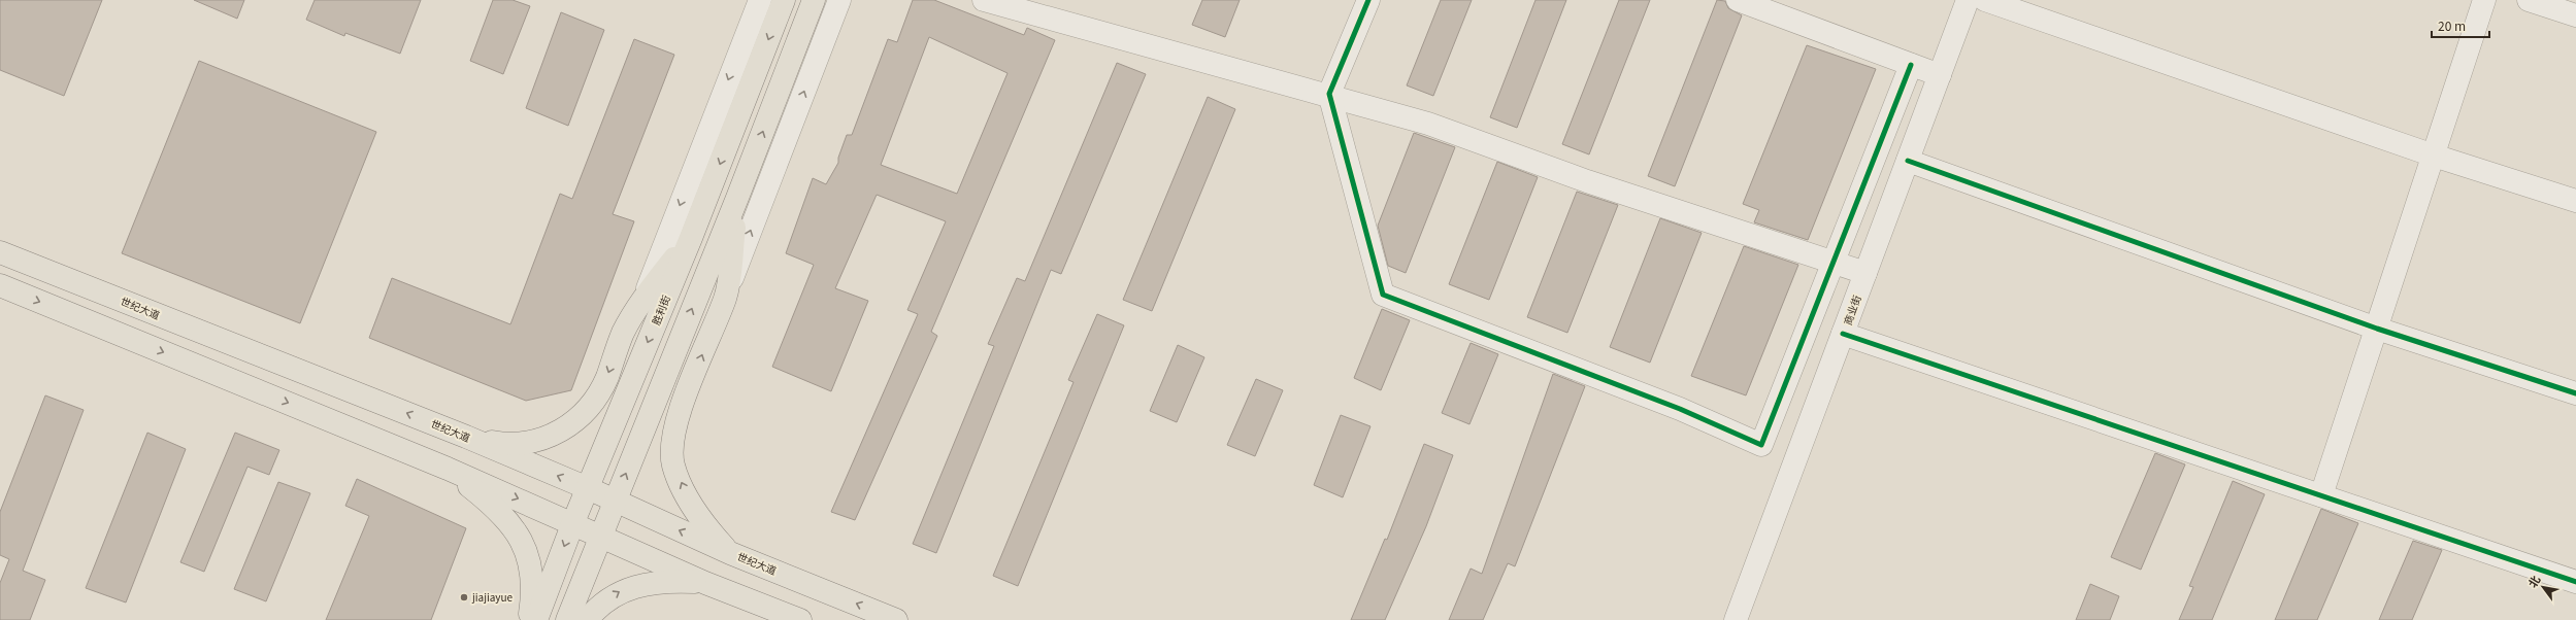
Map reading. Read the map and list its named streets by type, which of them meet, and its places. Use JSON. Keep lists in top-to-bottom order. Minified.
{"streets":{"main road":["世纪大道","胜利街"],"street":["商业街"]},"crossings":[["世纪大道","胜利街"]],"places":["jiajiayue"],"scale_bar":"20 m","north":"top left"}
